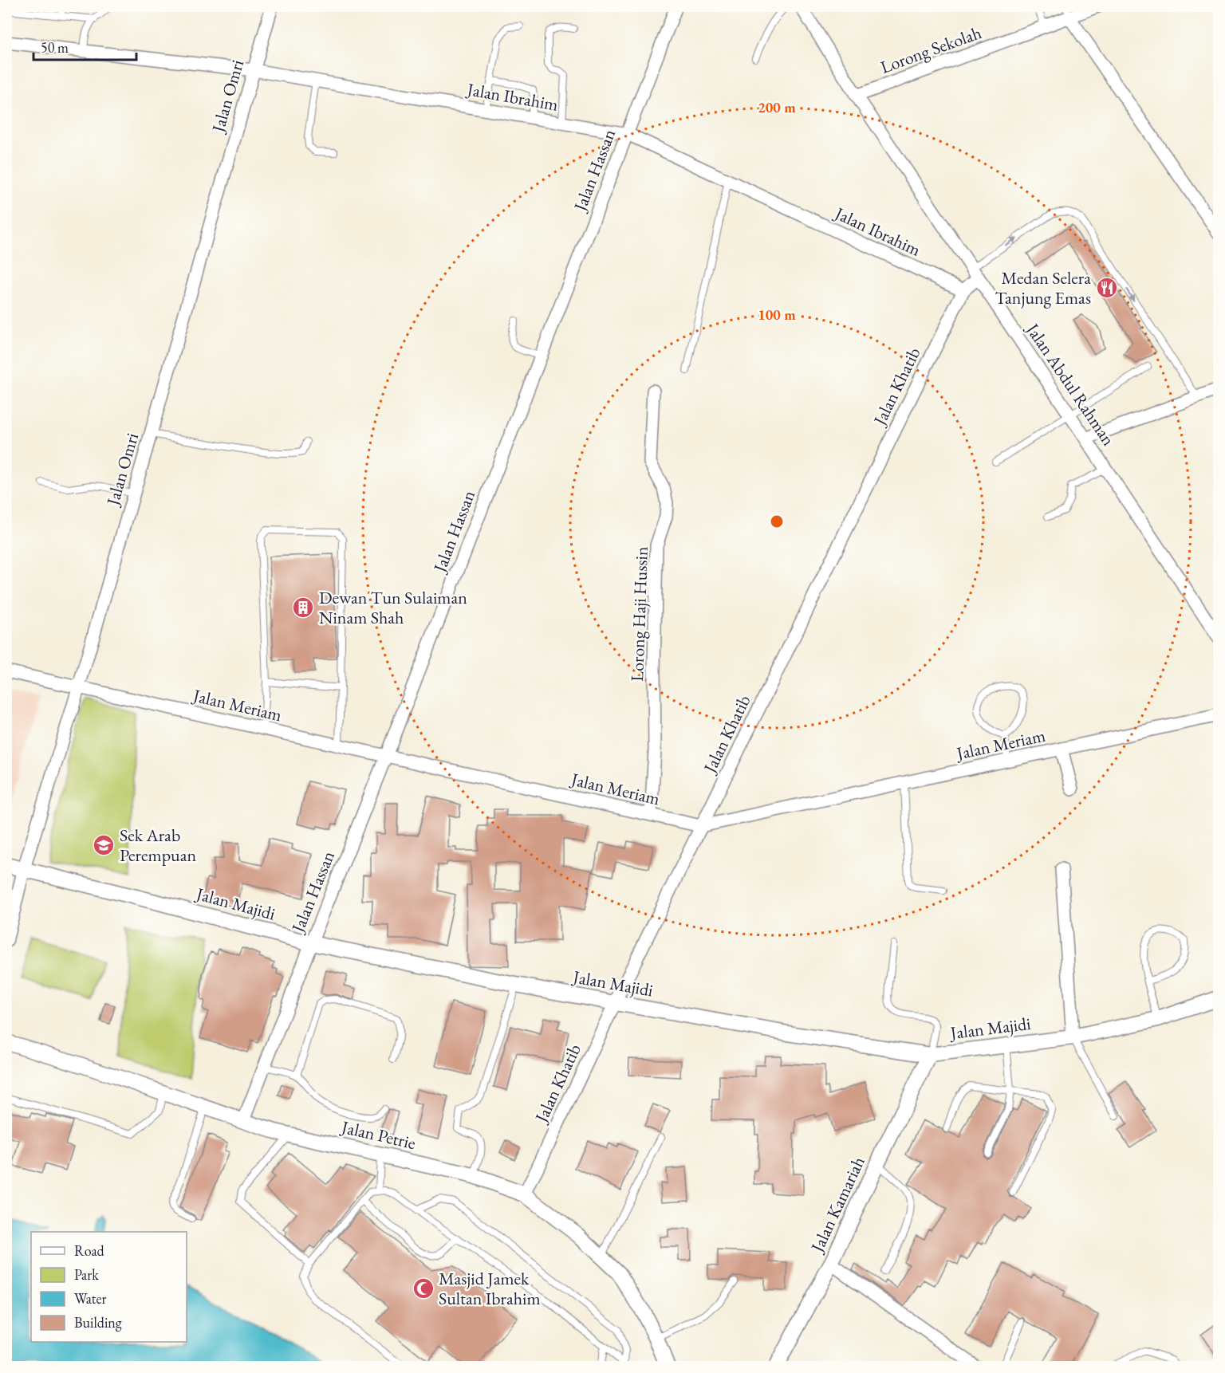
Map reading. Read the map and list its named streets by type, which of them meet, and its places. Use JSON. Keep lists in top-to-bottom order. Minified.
{"streets":{"street":["Lorong Sekolah","Jalan Omri","Jalan Ibrahim","Jalan Hassan","Jalan Abdul Rahman","Jalan Khatib","Lorong Haji Hussin","Jalan Meriam","Jalan Majidi","Jalan Petrie","Jalan Kamariah"]},"crossings":[["Lorong Sekolah","Jalan Abdul Rahman"],["Jalan Omri","Jalan Ibrahim"],["Jalan Omri","Jalan Meriam"],["Jalan Omri","Jalan Majidi"],["Jalan Ibrahim","Jalan Hassan"],["Jalan Ibrahim","Jalan Khatib"],["Jalan Hassan","Jalan Meriam"],["Jalan Hassan","Jalan Majidi"],["Jalan Hassan","Jalan Petrie"],["Jalan Khatib","Jalan Meriam"],["Jalan Khatib","Jalan Majidi"],["Jalan Khatib","Jalan Petrie"],["Lorong Haji Hussin","Jalan Meriam"],["Jalan Majidi","Jalan Kamariah"]],"places":{"restaurant":["Medan Selera Tanjung Emas"],"building":["Dewan Tun Sulaiman Ninam Shah"],"school or university":["Sek Arab Perempuan"],"mosque":["Masjid Jamek Sultan Ibrahim"]},"legend":["Road","Park","Water","Building"],"scale_bar":"50 m","rings":["200 m","100 m"]}
